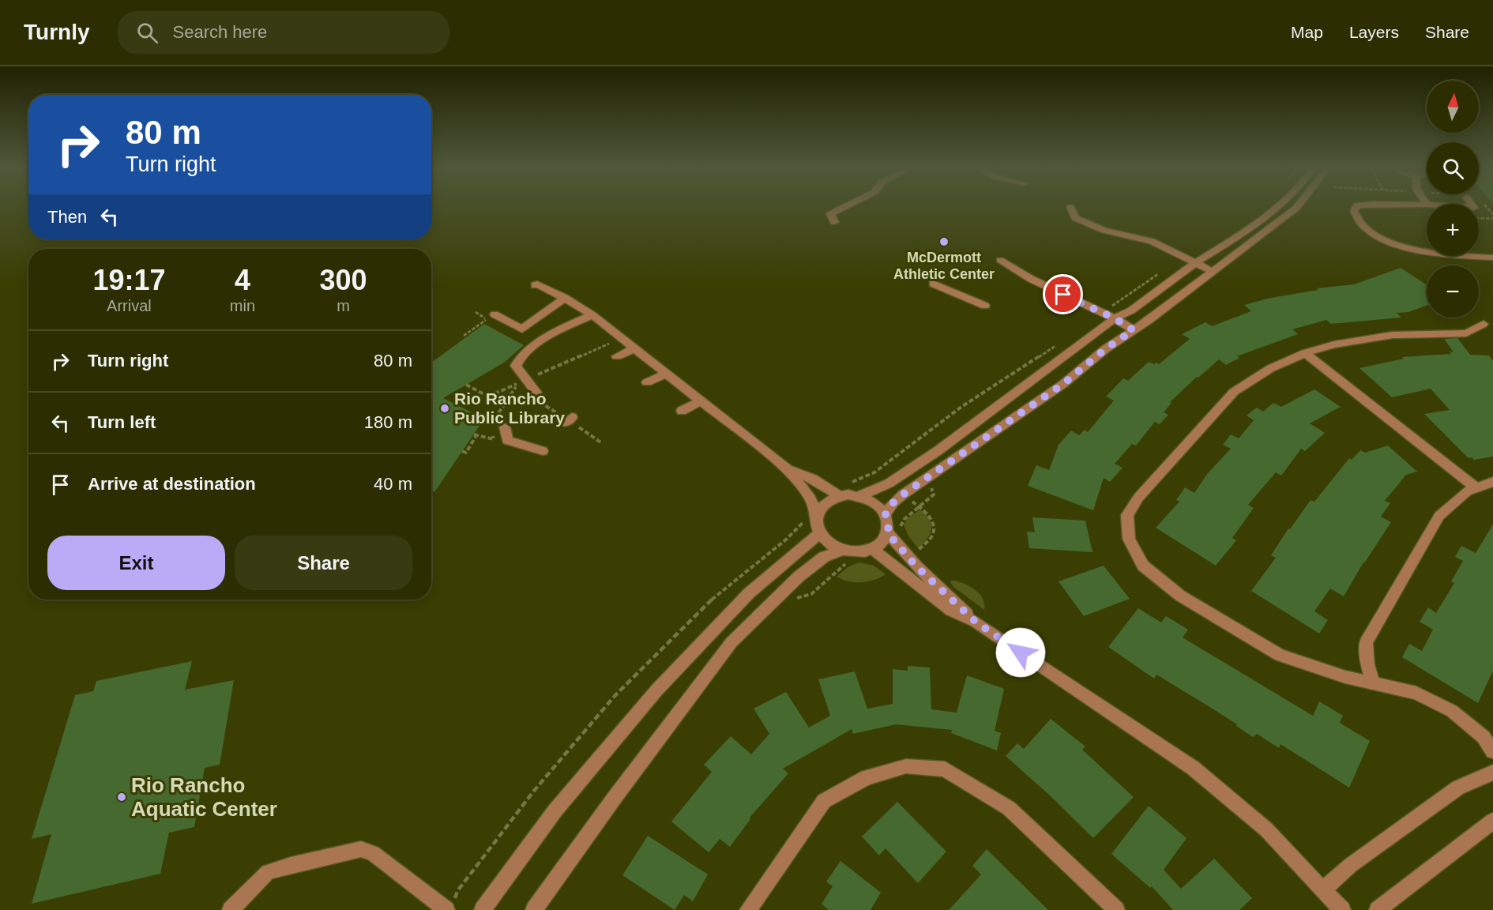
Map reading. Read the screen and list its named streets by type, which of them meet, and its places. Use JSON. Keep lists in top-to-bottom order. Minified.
{"places":["McDermott Athletic Center","Rio Rancho Public Library","Rio Rancho Aquatic Center"],"north":"top","page":{"header":"Turnly","search":"Search here","nav":["Map","Layers","Share"],"map_buttons":["+","−"],"turn":["80 m","Turn right"],"then":"Then","eta":["19:17","Arrival","4","min","300","m"],"list":[{"name":"Turn right","value":"80 m"},{"name":"Turn left","value":"180 m"},{"name":"Arrive at destination","value":"40 m"}],"buttons":["Exit","Share"]}}
